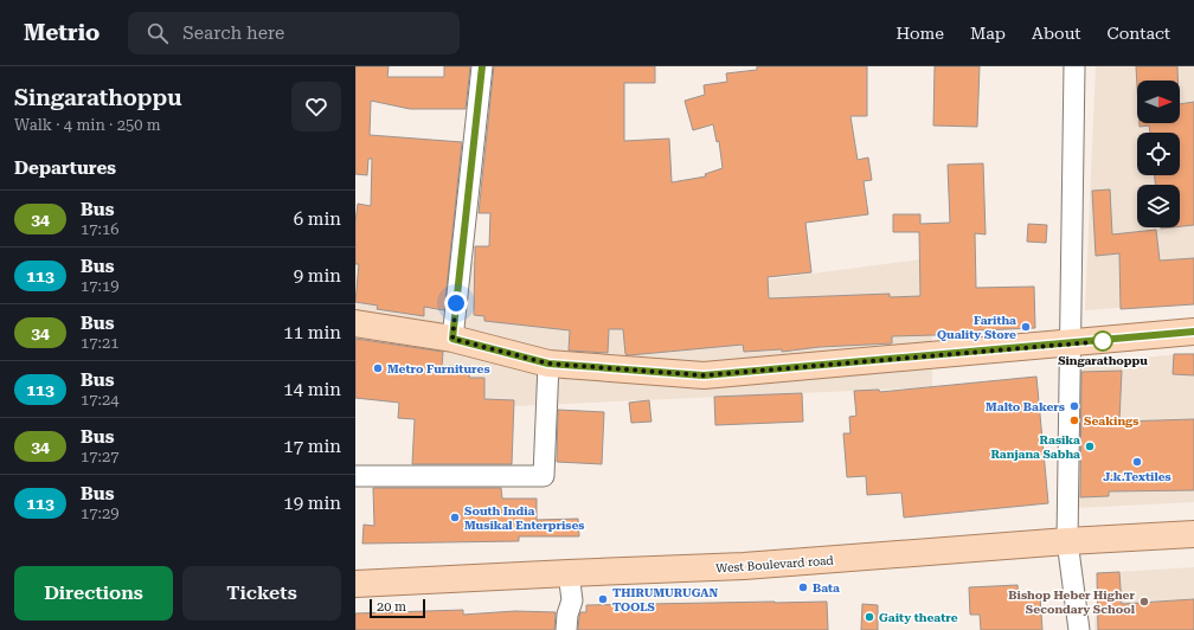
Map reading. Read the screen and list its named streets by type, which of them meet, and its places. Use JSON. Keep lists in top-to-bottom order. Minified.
{"streets":{"main road":["West Boulevard road"]},"places":["Faritha Quality Store","Singarathoppu","Metro Furnitures","Malto Bakers","Seakings","Rasika Ranjana Sabha","J.k.Textiles","South India Musikal Enterprises","Bata","THIRUMURUGAN TOOLS","Bishop Heber Higher Secondary School","Gaity theatre"],"lines":["bus line 34"],"scale_bar":"20 m","north":"right","page":{"header":"Metrio","search":"Search here","nav":["Home","Map","About","Contact"],"heading":[["Singarathoppu","Walk · 4 min · 250 m"],"Departures"],"list":[{"mark":"34","name":"Bus","note":"17:16","value":"6 min"},{"mark":"113","name":"Bus","note":"17:19","value":"9 min"},{"mark":"34","name":"Bus","note":"17:21","value":"11 min"},{"mark":"113","name":"Bus","note":"17:24","value":"14 min"},{"mark":"34","name":"Bus","note":"17:27","value":"17 min"},{"mark":"113","name":"Bus","note":"17:29","value":"19 min"}],"buttons":["Directions","Tickets"],"scale":"20 m"}}
